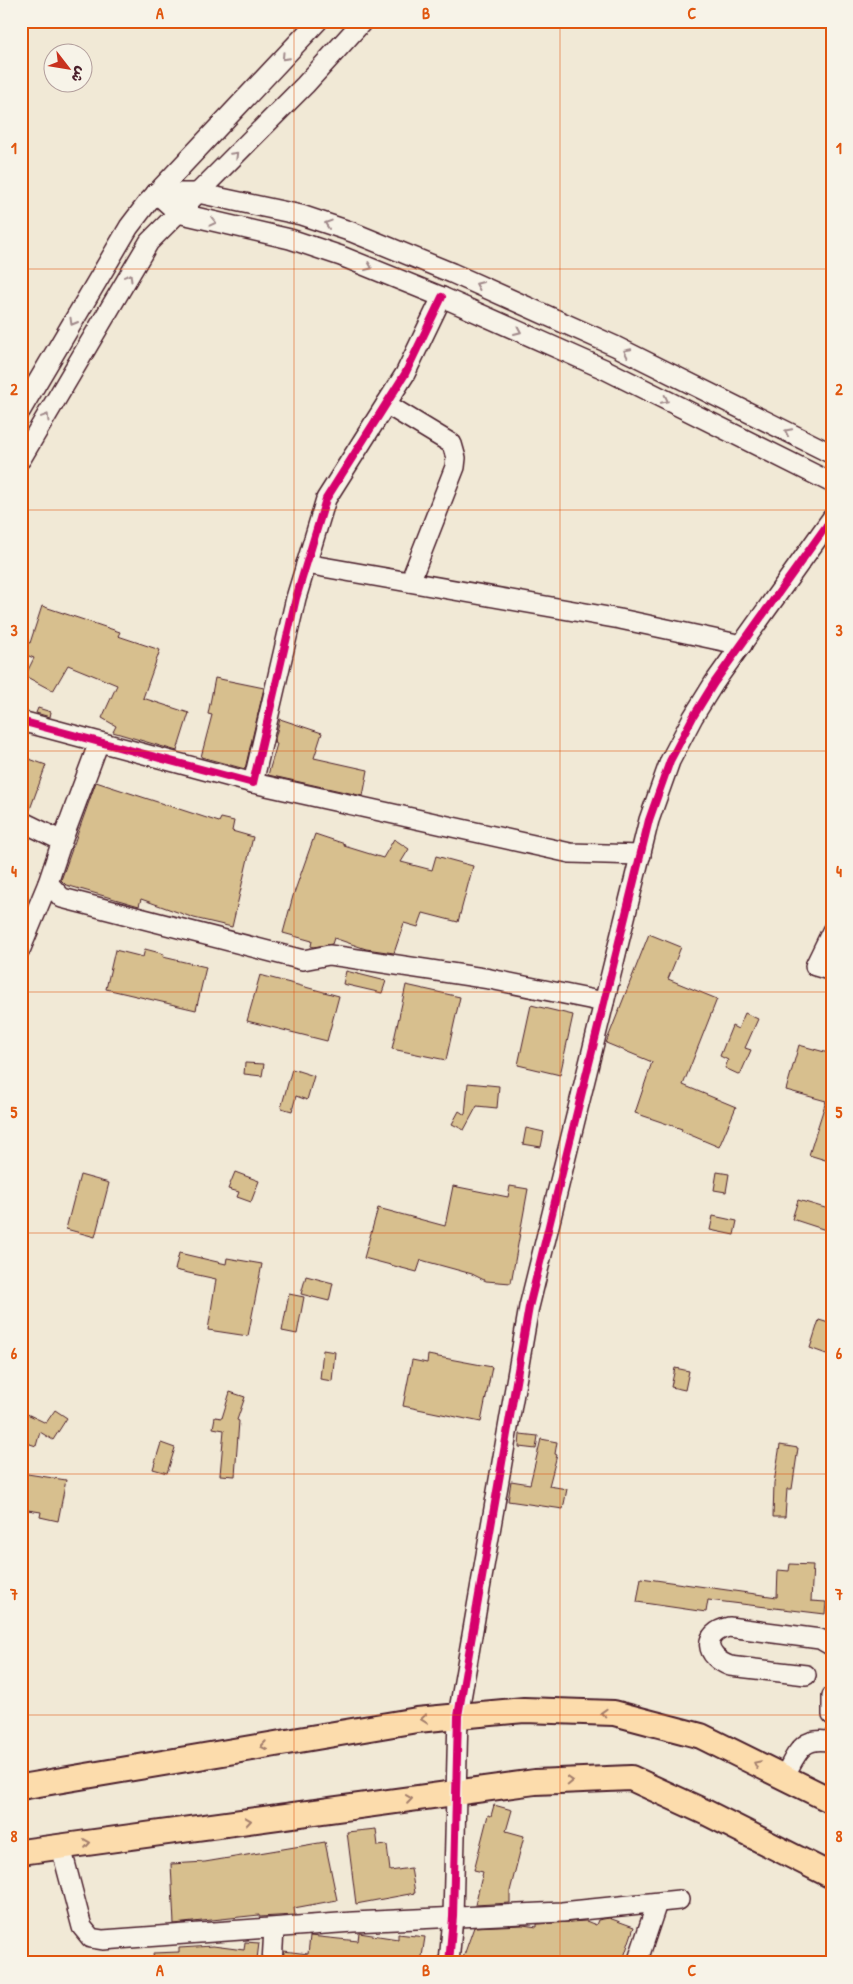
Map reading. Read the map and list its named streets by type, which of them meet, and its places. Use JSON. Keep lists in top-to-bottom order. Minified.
{"north":"bottom right","grid":{"columns":["A","B","C"],"rows":["1","2","3","4","5","6","7","8"]}}
